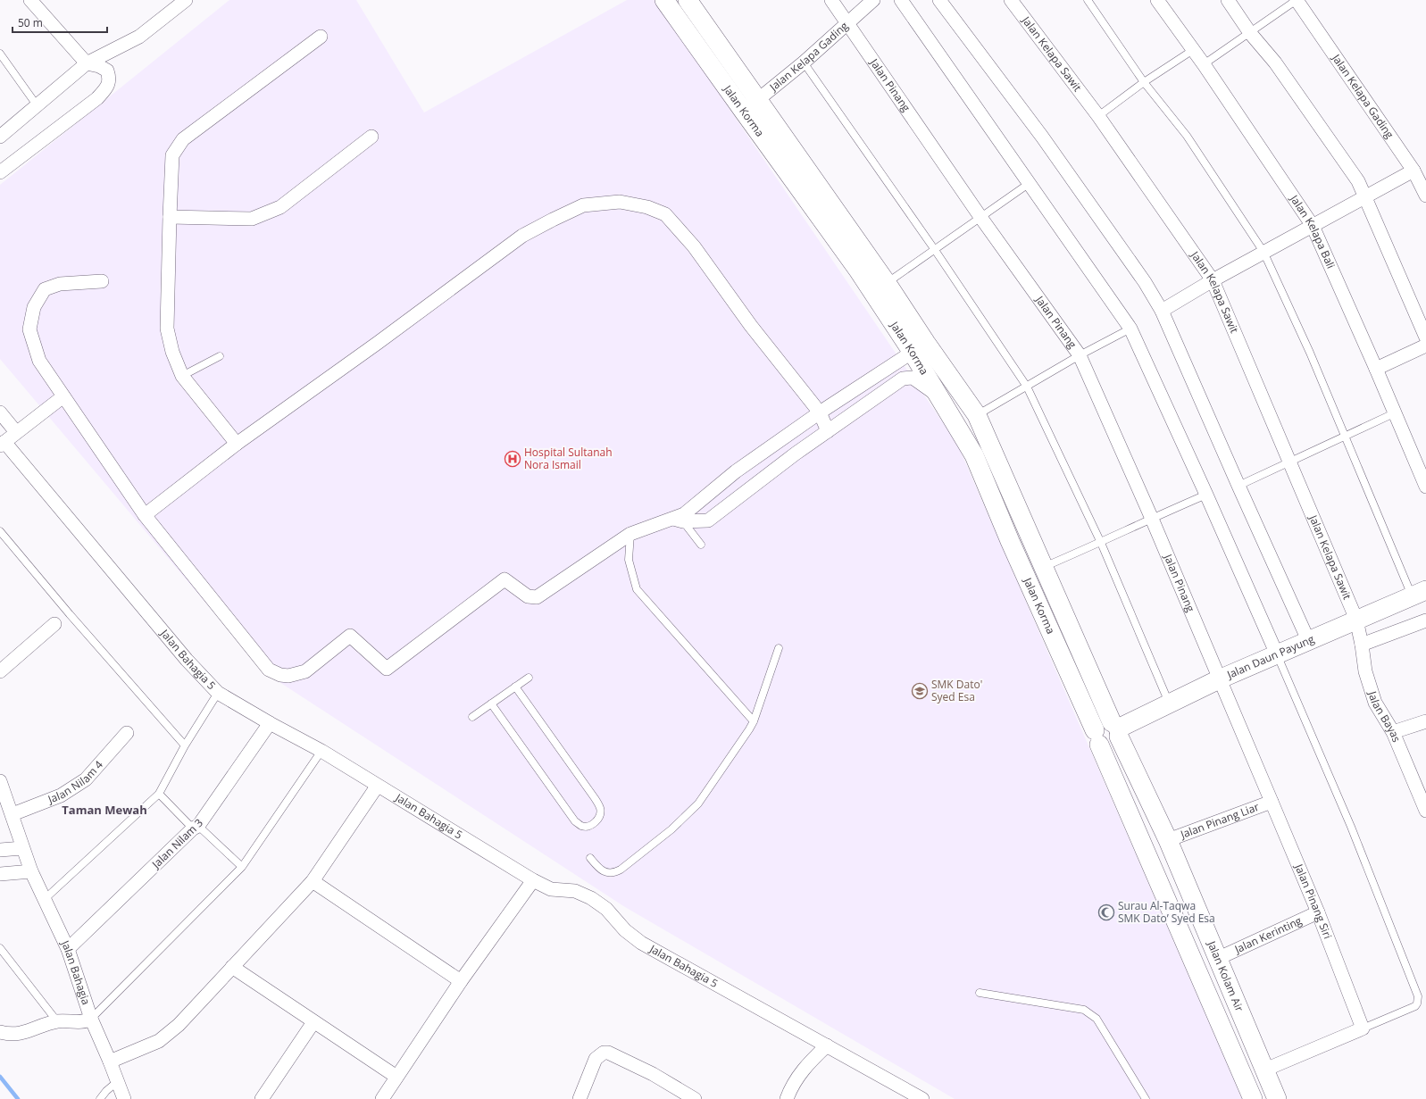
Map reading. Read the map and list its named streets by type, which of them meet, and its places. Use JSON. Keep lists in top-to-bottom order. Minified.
{"streets":{"street":["Jalan Kelapa Sawit","Jalan Kelapa Gading","Jalan Pinang","Jalan Korma","Jalan Kelapa Bali","Jalan Daun Payung","Jalan Bahagia 5","Jalan Bayas","Jalan Nilam 4","Jalan Pinang Liar","Jalan Nilam 3","Jalan Pinang Siri","Jalan Kerinting","Jalan Bahagia","Jalan Kolam Air"]},"crossings":[["Jalan Kelapa Sawit","Jalan Daun Payung"],["Jalan Kelapa Sawit","Jalan Bayas"],["Jalan Kelapa Gading","Jalan Pinang"],["Jalan Kelapa Gading","Jalan Korma"],["Jalan Pinang","Jalan Daun Payung"],["Jalan Pinang","Jalan Pinang Siri"],["Jalan Korma","Jalan Daun Payung"],["Jalan Korma","Jalan Kolam Air"],["Jalan Daun Payung","Jalan Bayas"],["Jalan Daun Payung","Jalan Pinang Siri"],["Jalan Daun Payung","Jalan Kolam Air"],["Jalan Bahagia 5","Jalan Nilam 3"],["Jalan Nilam 4","Jalan Bahagia"],["Jalan Pinang Liar","Jalan Pinang Siri"],["Jalan Pinang Liar","Jalan Kolam Air"],["Jalan Nilam 3","Jalan Bahagia"],["Jalan Pinang Siri","Jalan Kerinting"],["Jalan Kerinting","Jalan Kolam Air"]],"districts":["Taman Mewah"],"places":{"hospital":["Hospital Sultanah Nora Ismail"],"school or university":["SMK Dato' Syed Esa"],"mosque":["Surau Al-Taqwa SMK Dato’ Syed Esa"]},"scale_bar":"50 m"}
